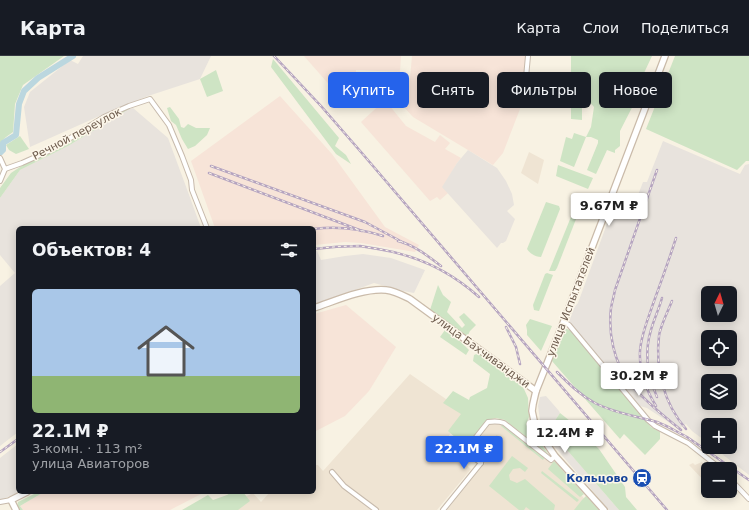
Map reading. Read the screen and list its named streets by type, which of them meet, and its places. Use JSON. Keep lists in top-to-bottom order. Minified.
{"streets":{"main road":["улица Испытателей","улица Бахчиванджи"],"street":["Речной переулок"]},"crossings":[["улица Испытателей","улица Бахчиванджи"]],"places":{"station":["Кольцово"]},"north":"top","page":{"header":"Карта","nav":["Карта","Слои","Поделиться"],"chip":["Купить","Снять","Фильтры","Новое"],"price":["9.67M ₽","30.2M ₽","12.4M ₽","22.1M ₽"],"heading":"Объектов: 4","list":[{"name":"22.1M ₽","note":"3-комн. · 113 m² · улица Авиаторов"}],"map_buttons":["+","−"]}}
